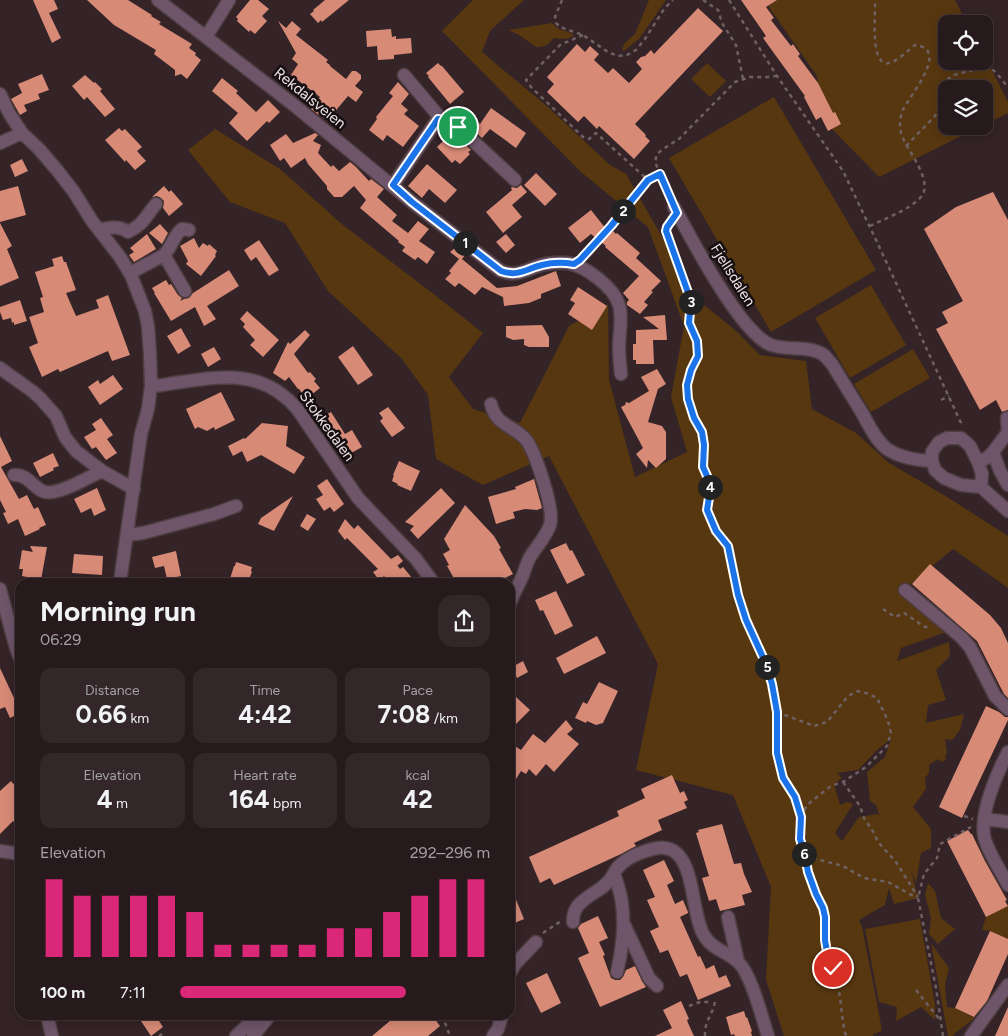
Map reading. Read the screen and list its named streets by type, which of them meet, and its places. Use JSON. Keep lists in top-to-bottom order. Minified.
{"streets":{"street":["Rekdalsveien","Fjellsdalen","Stokkedalen"]},"page":{"pins":["2","1","3","4","5","6"],"heading":["Morning run","06:29"],"stats":[["Distance","0.66 km"],["Time","4:42"],["Pace","7:08 /km"],["Elevation","4 m"],["Heart rate","164 bpm"],["kcal","42"]],"chart":["Elevation","292–296 m"],"list":[{"name":"100 m","note":"7:11"}]}}
